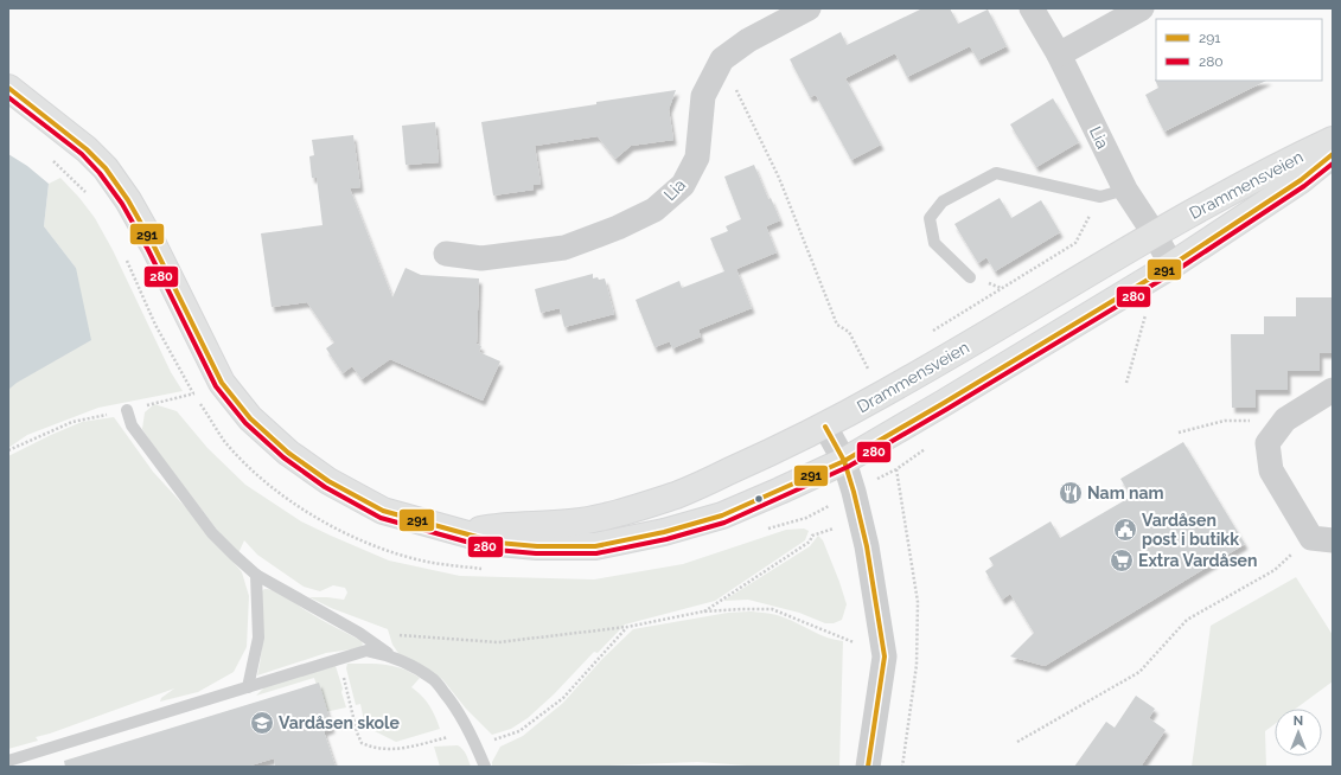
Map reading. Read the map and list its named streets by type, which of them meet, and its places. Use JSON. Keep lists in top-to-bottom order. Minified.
{"streets":{"main road":["Drammensveien"],"street":["Lia"]},"crossings":[["Lia","Drammensveien"]],"places":{"restaurant":["Nam nam"],"public building":["Vardåsen post i butikk"],"supermarket":["Extra Vardåsen"],"school or university":["Vardåsen skole"]},"lines":["transit line 291","transit line 280"],"legend":["291","280"],"north":"top"}
